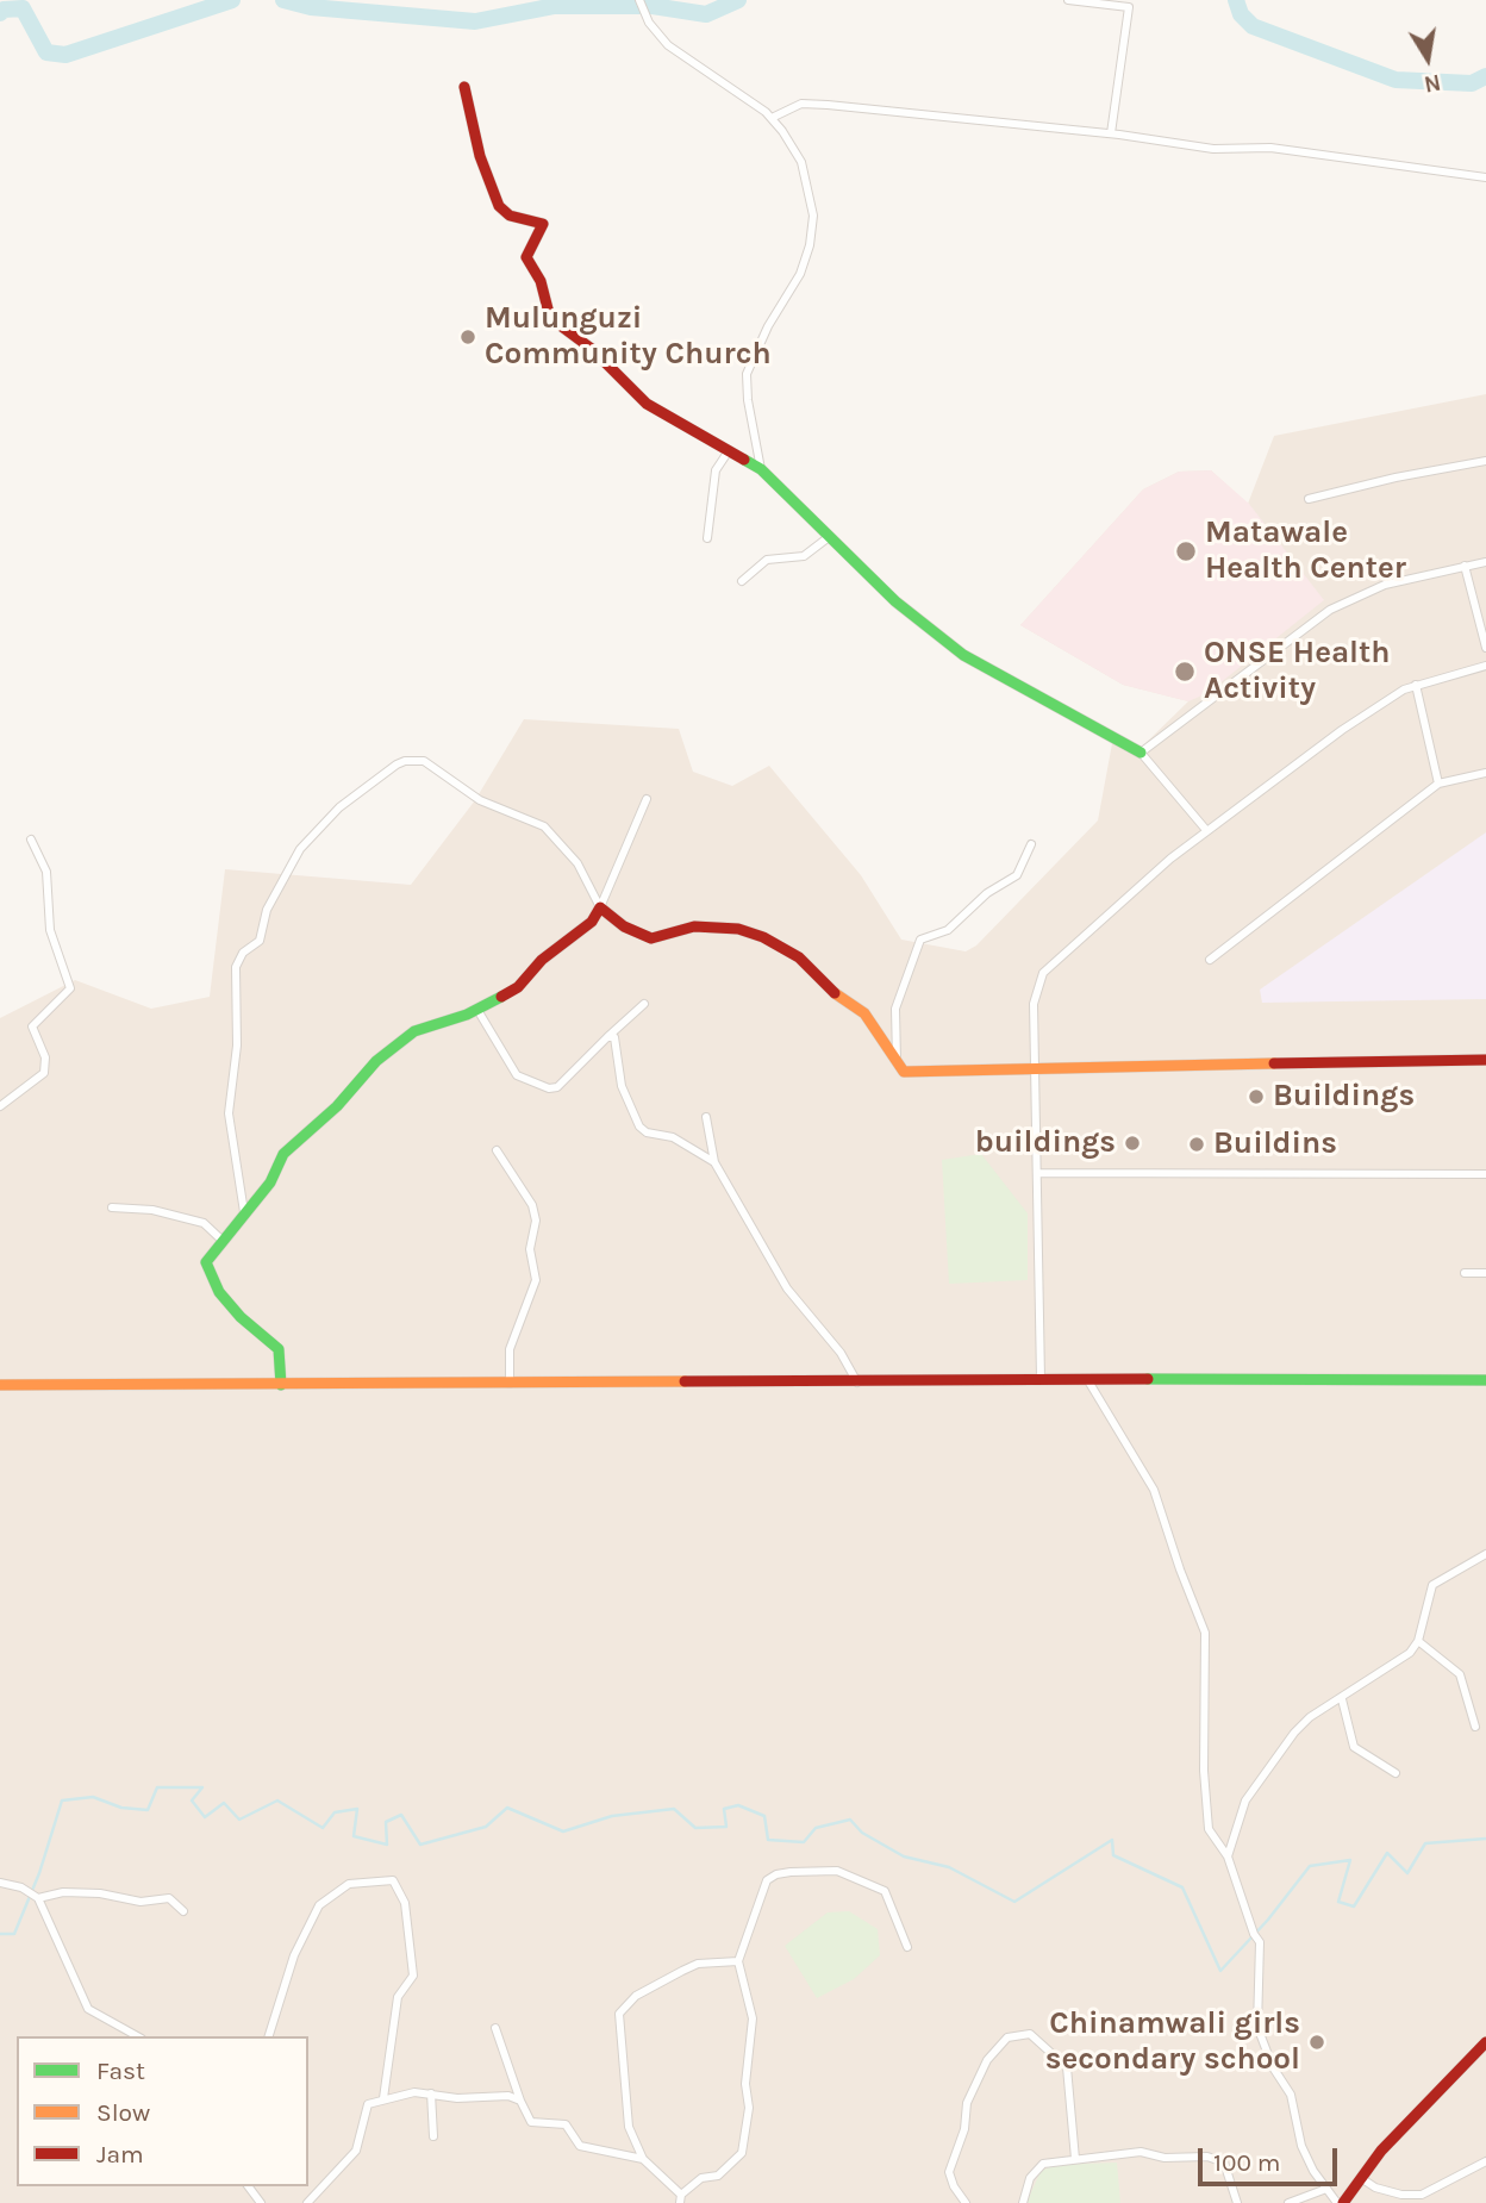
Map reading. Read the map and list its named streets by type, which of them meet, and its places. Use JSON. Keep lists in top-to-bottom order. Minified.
{"places":["Mulunguzi Community Church","Matawale Health Center","ONSE Health Activity","Buildings","buildings","Buildins","Chinamwali girls secondary school"],"legend":["Fast","Slow","Jam"],"scale_bar":"100 m","north":"bottom"}
